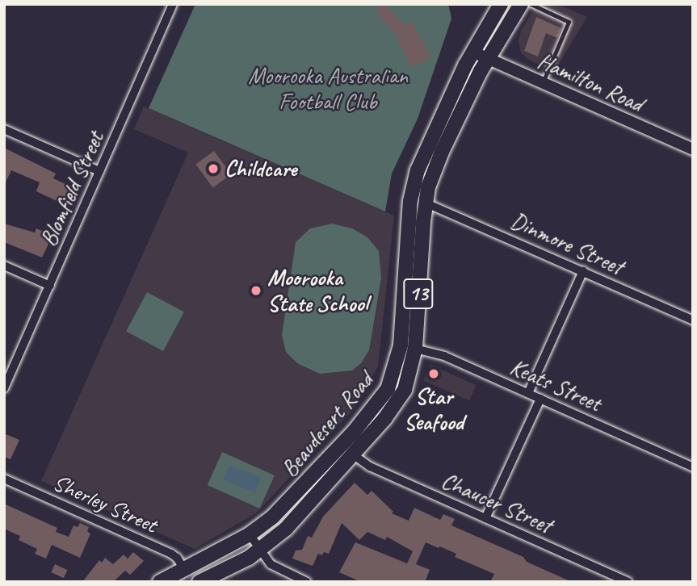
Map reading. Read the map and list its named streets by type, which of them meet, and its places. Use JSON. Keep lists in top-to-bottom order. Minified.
{"streets":{"highway":["13","Beaudesert Road"],"street":["Hamilton Road","Blomfield Street","Dinmore Street","Keats Street","Chaucer Street","Sherley Street"]},"crossings":[["Hamilton Road","Beaudesert Road"],["Dinmore Street","Beaudesert Road"],["Keats Street","Beaudesert Road"],["Beaudesert Road","Chaucer Street"],["Beaudesert Road","Sherley Street"]],"parks":["Moorooka Australian Football Club"],"places":["Childcare","Moorooka State School","Star Seafood"]}
